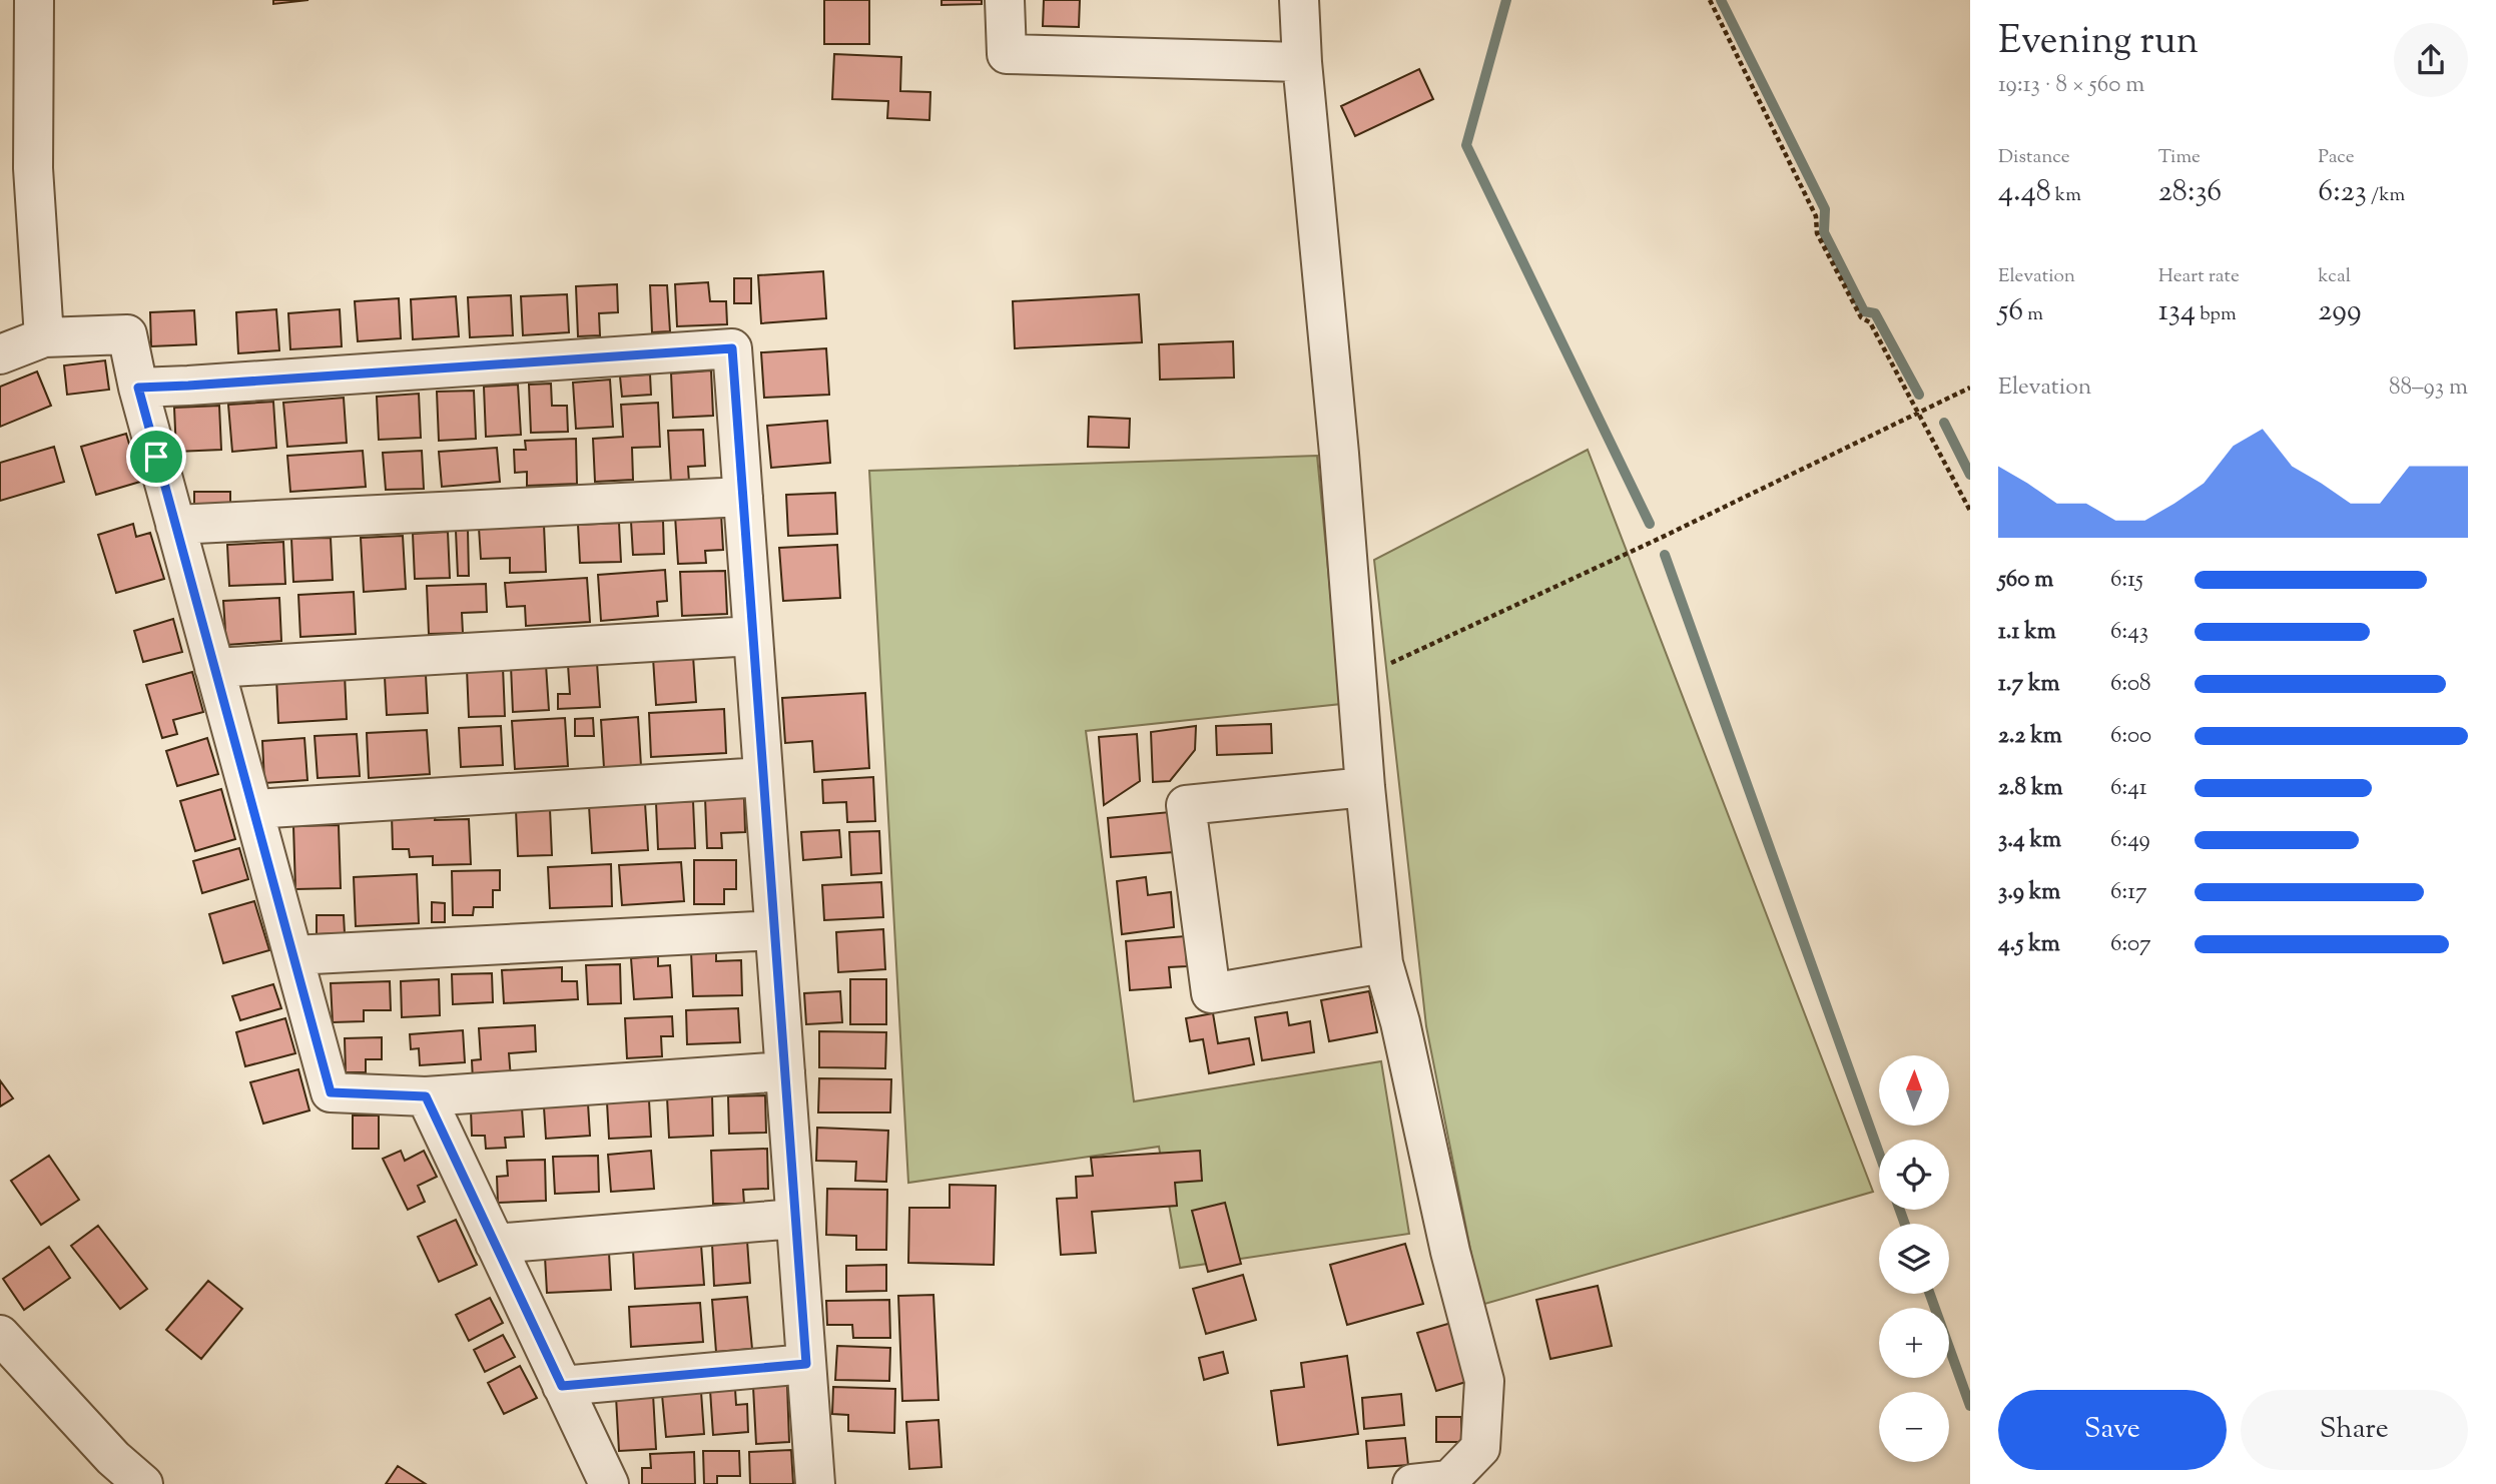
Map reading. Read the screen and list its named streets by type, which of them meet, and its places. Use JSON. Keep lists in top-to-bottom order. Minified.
{"north":"top","page":{"heading":["Evening run","19:13 · 8 × 560 m"],"stats":[["Distance","4.48 km"],["Time","28:36"],["Pace","6:23 /km"],["Elevation","56 m"],["Heart rate","134 bpm"],["kcal","299"]],"chart":["Elevation","88–93 m"],"list":[{"name":"560 m","note":"6:15"},{"name":"1.1 km","note":"6:43"},{"name":"1.7 km","note":"6:08"},{"name":"2.2 km","note":"6:00"},{"name":"2.8 km","note":"6:41"},{"name":"3.4 km","note":"6:49"},{"name":"3.9 km","note":"6:17"},{"name":"4.5 km","note":"6:07"}],"map_buttons":["+","−"],"buttons":["Save","Share"]}}
